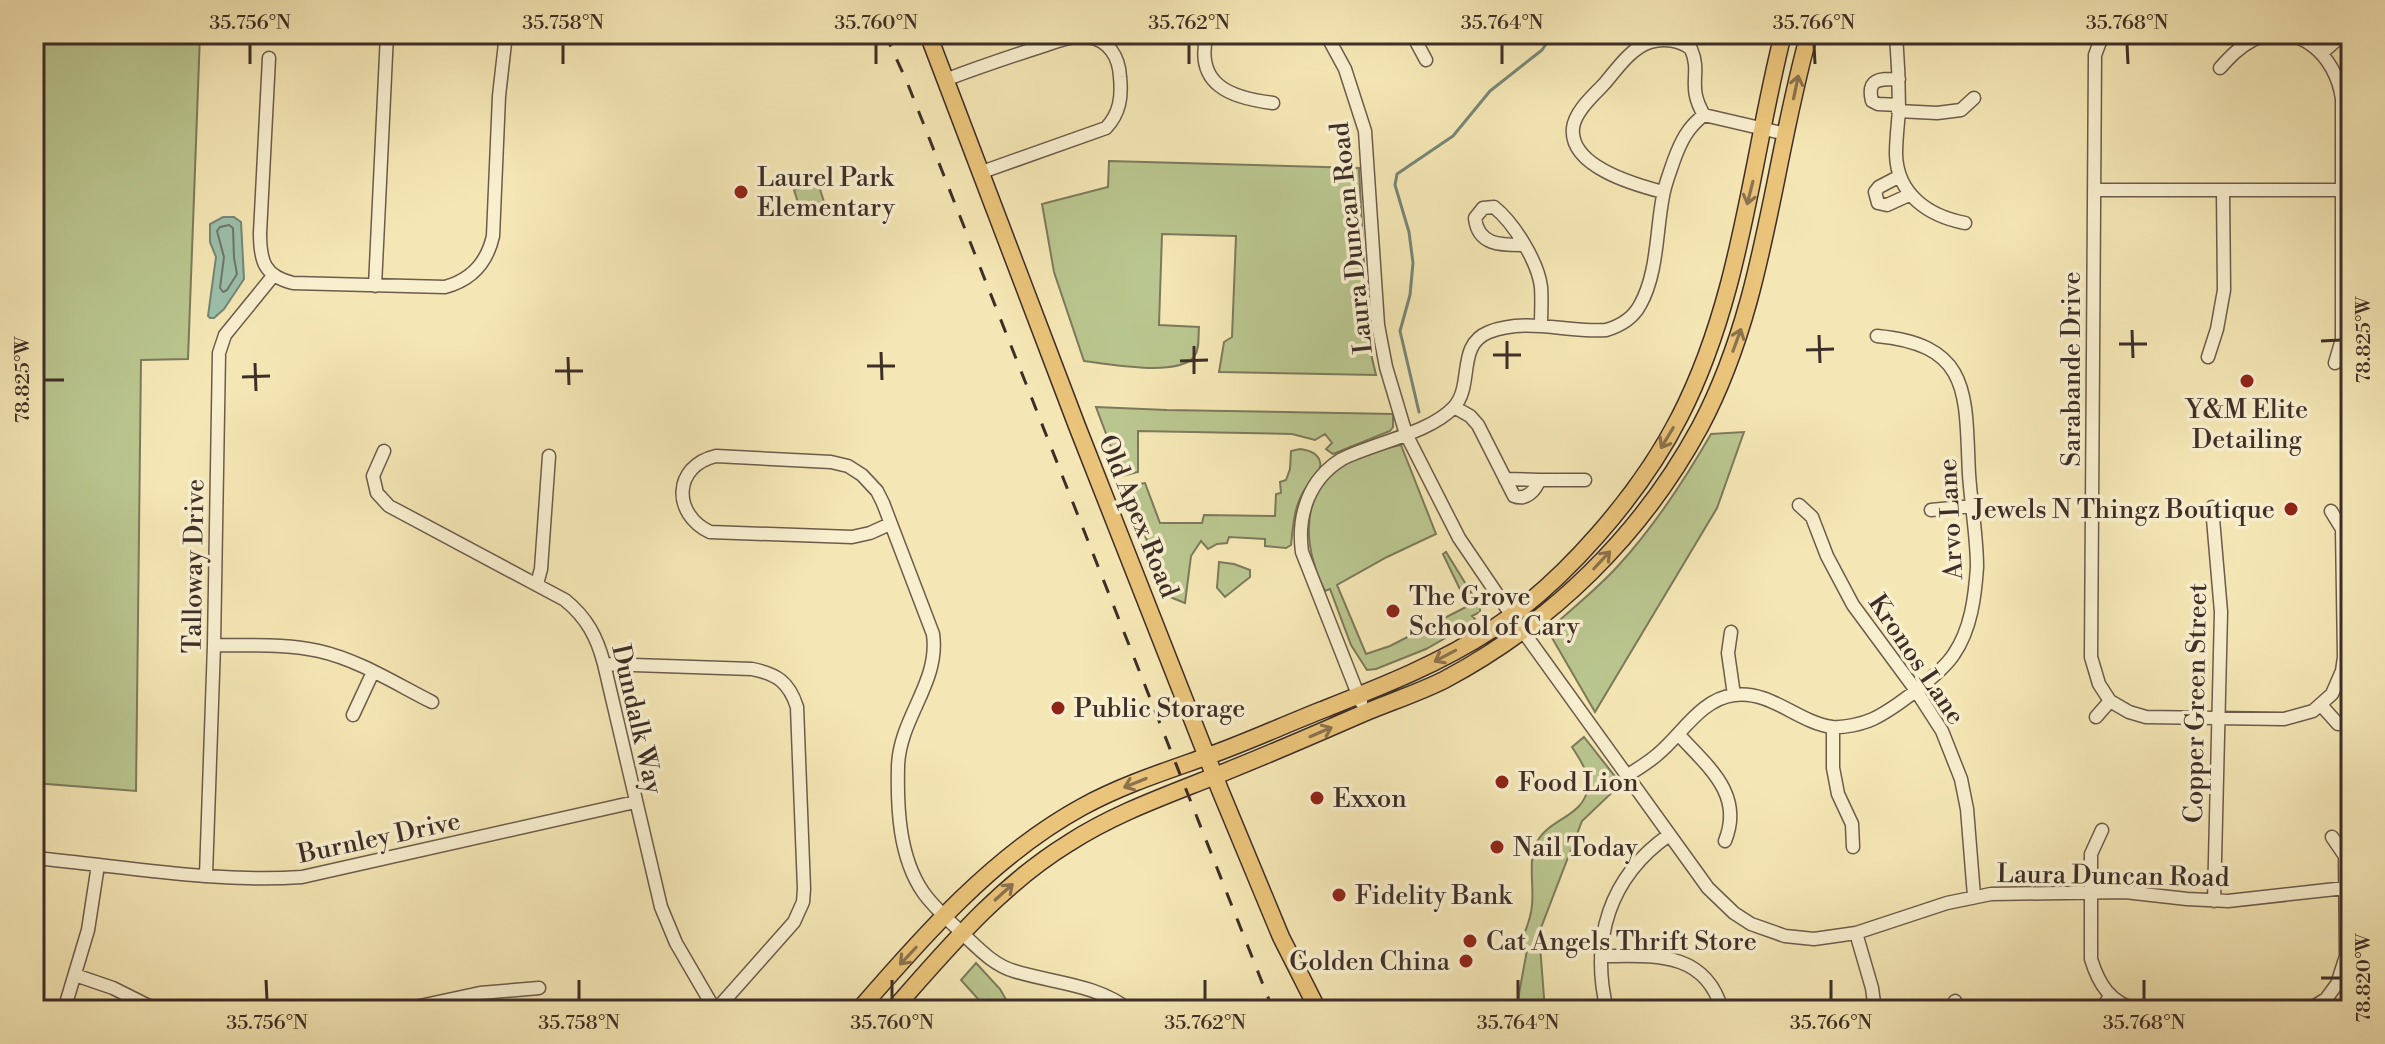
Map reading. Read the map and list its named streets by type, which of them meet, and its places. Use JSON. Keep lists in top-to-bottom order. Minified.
{"streets":{"main road":["Old Apex Road"],"street":["Laura Duncan Road","Sarabande Drive","Arvo Lane","Talloway Drive","Kronos Lane","Copper Green Street","Dundalk Way","Burnley Drive"]},"crossings":[["Laura Duncan Road","Kronos Lane"],["Laura Duncan Road","Copper Green Street"],["Arvo Lane","Kronos Lane"],["Talloway Drive","Burnley Drive"],["Dundalk Way","Burnley Drive"]],"places":["Laurel Park Elementary","Y&M Elite Detailing","Jewels N Thingz Boutique","The Grove School of Cary","Public Storage","Food Lion","Exxon","Nail Today","Fidelity Bank","Cat Angels Thrift Store","Golden China"],"coordinates":["35.756°N","35.758°N","35.760°N","35.762°N","35.764°N","35.766°N","35.768°N","78.825°W","78.820°W"]}
